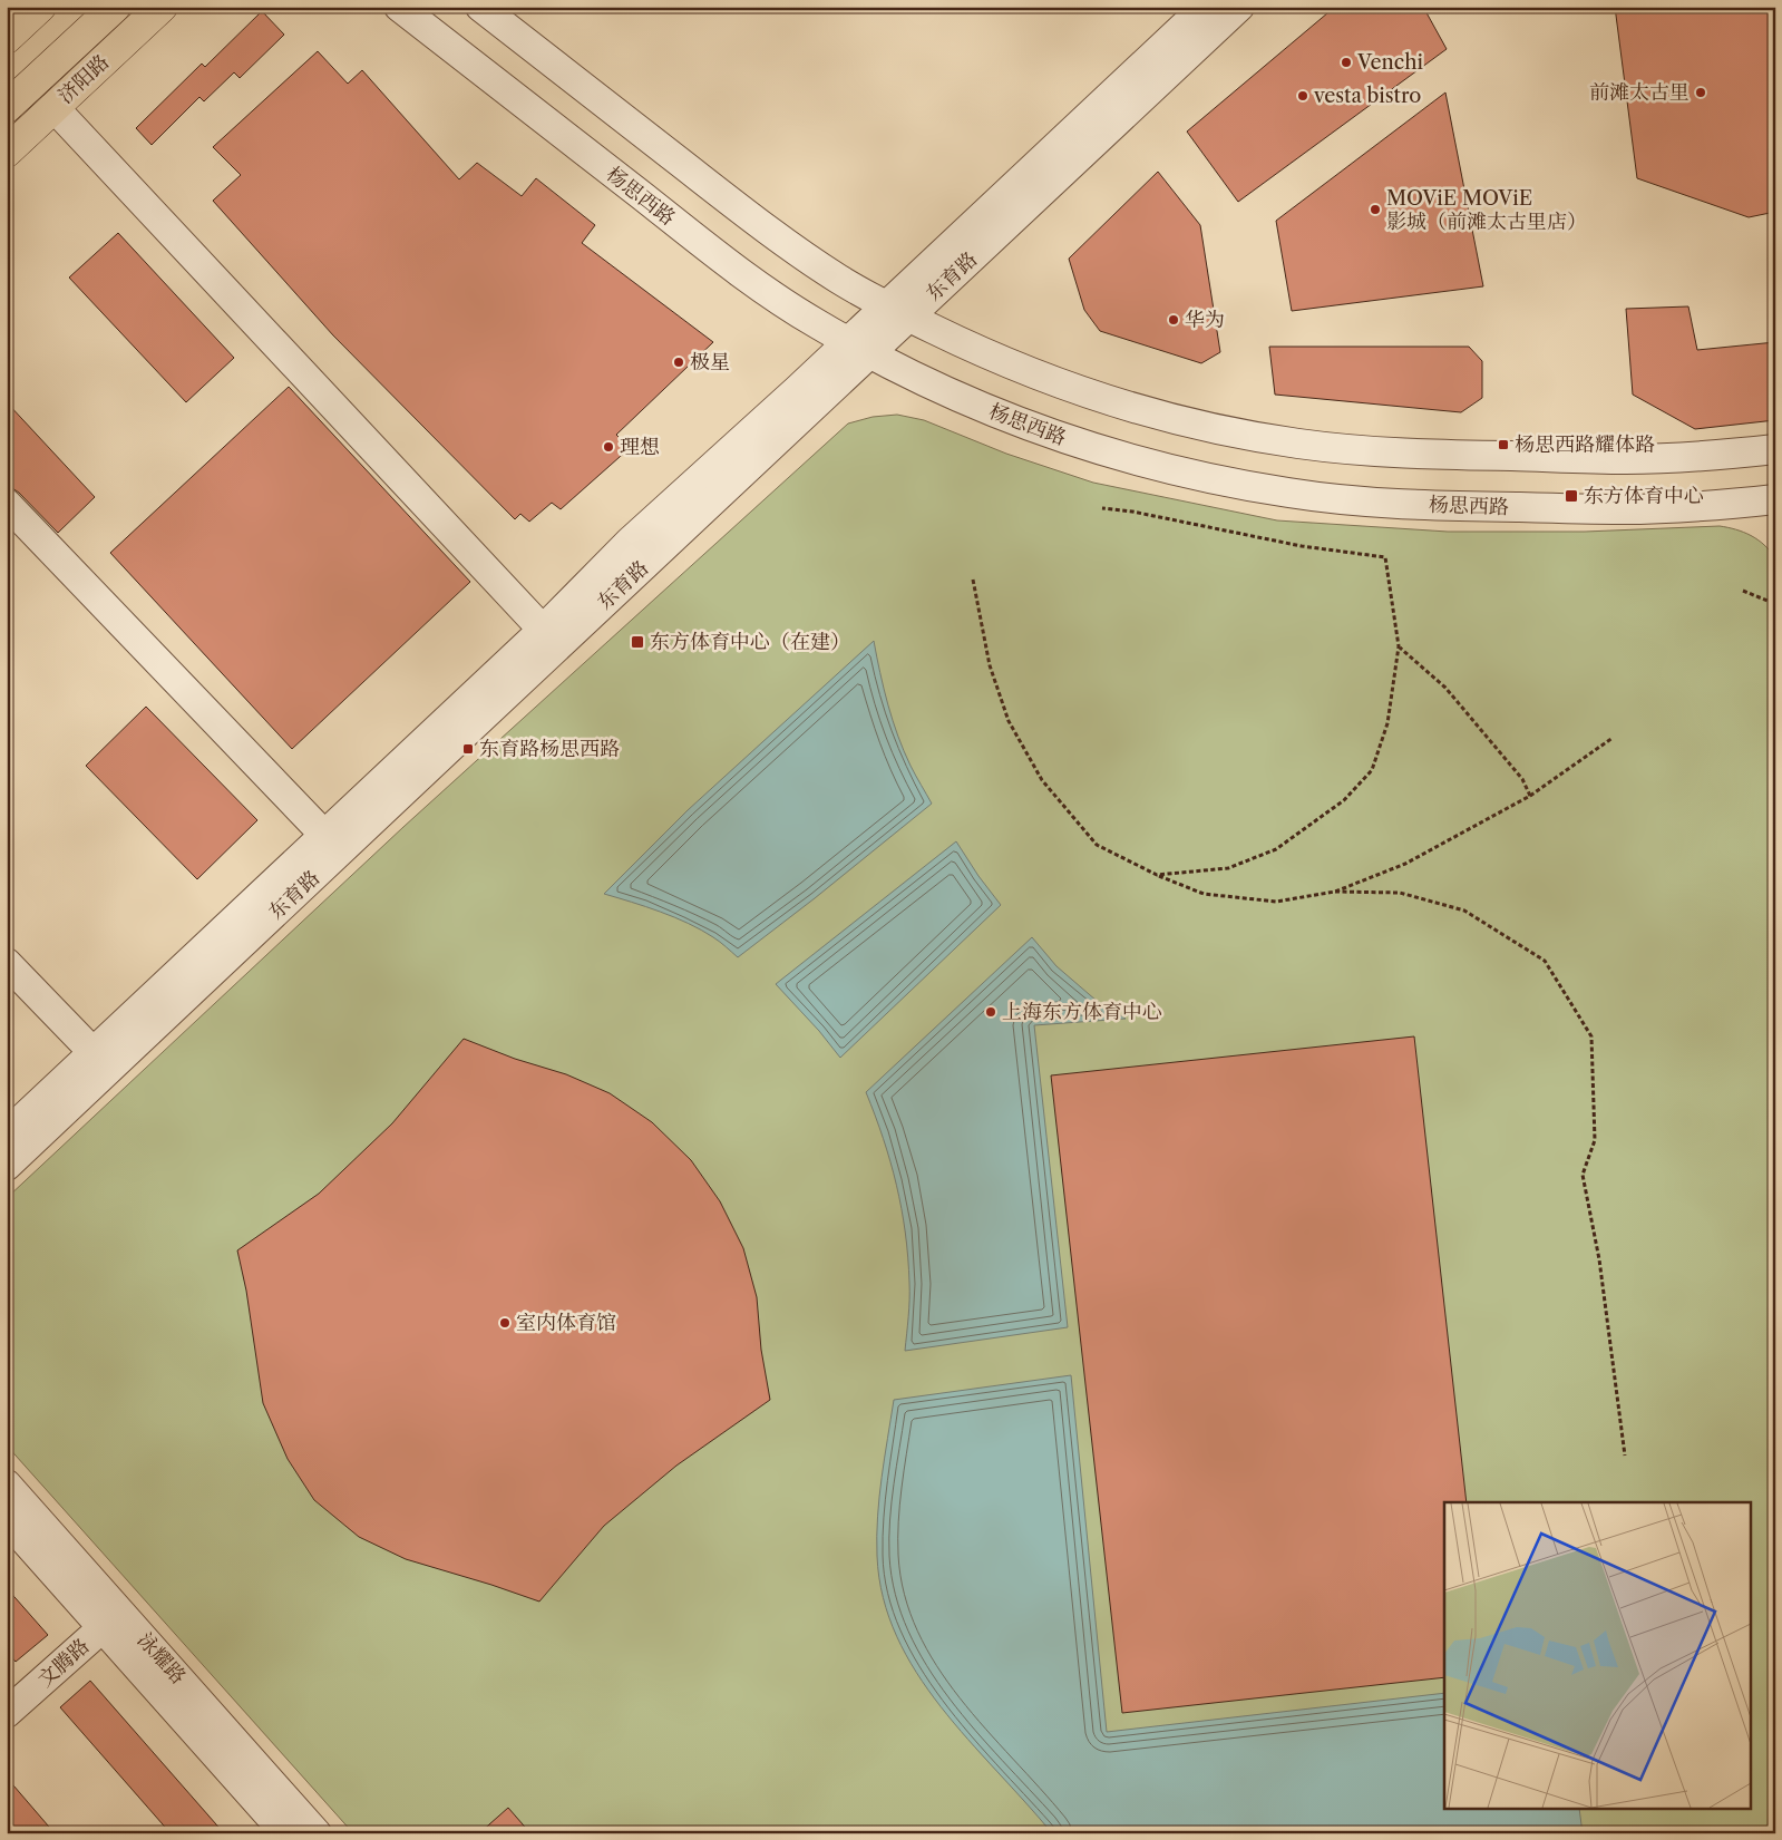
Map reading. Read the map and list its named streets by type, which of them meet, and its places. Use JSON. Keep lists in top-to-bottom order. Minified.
{"streets":{"main road":["济阳路"],"street":["杨思西路","东育路","泳耀路","文腾路"]},"crossings":[["杨思西路","东育路"],["泳耀路","文腾路"]],"places":{"other":["Venchi","前滩太古里","vesta bistro","MOViE MOViE 影城（前滩太古里店）","华为","极星","理想","上海东方体育中心","室内体育馆"],"transit":["杨思西路耀体路","东方体育中心","东方体育中心（在建）","东育路杨思西路"]}}
